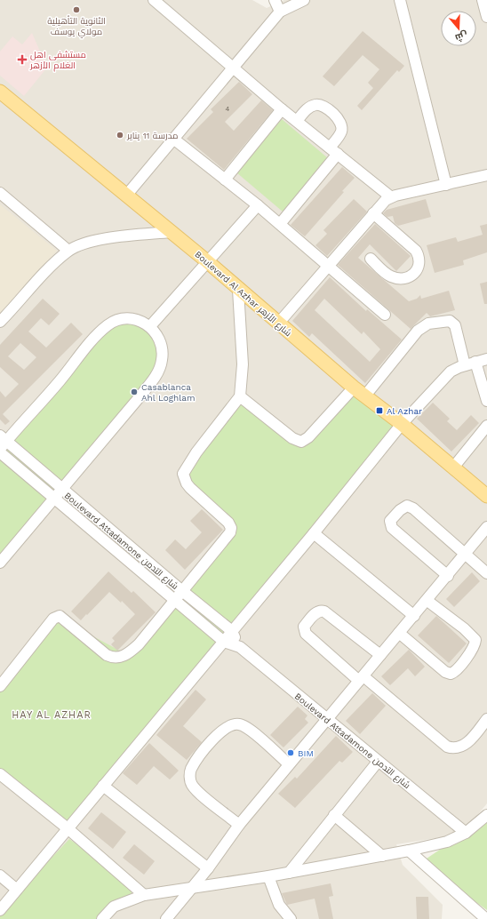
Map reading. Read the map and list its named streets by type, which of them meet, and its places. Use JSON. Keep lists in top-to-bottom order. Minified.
{"streets":{"main road":["Boulevard Al Azhar شارع الأزهر"],"street":["Boulevard Attadamone شارع التدمن"]},"districts":["HAY AL AZHAR"],"places":{"other":["الثانوية التأهيلية مولاي يوسف","مدرسة 11 يناير","Casablanca Ahl Loghlam","BIM"],"health":["مستشفى اهل الغلام الأزهر"],"transit":["Al Azhar"]},"house_numbers":["4"],"north":"bottom"}
